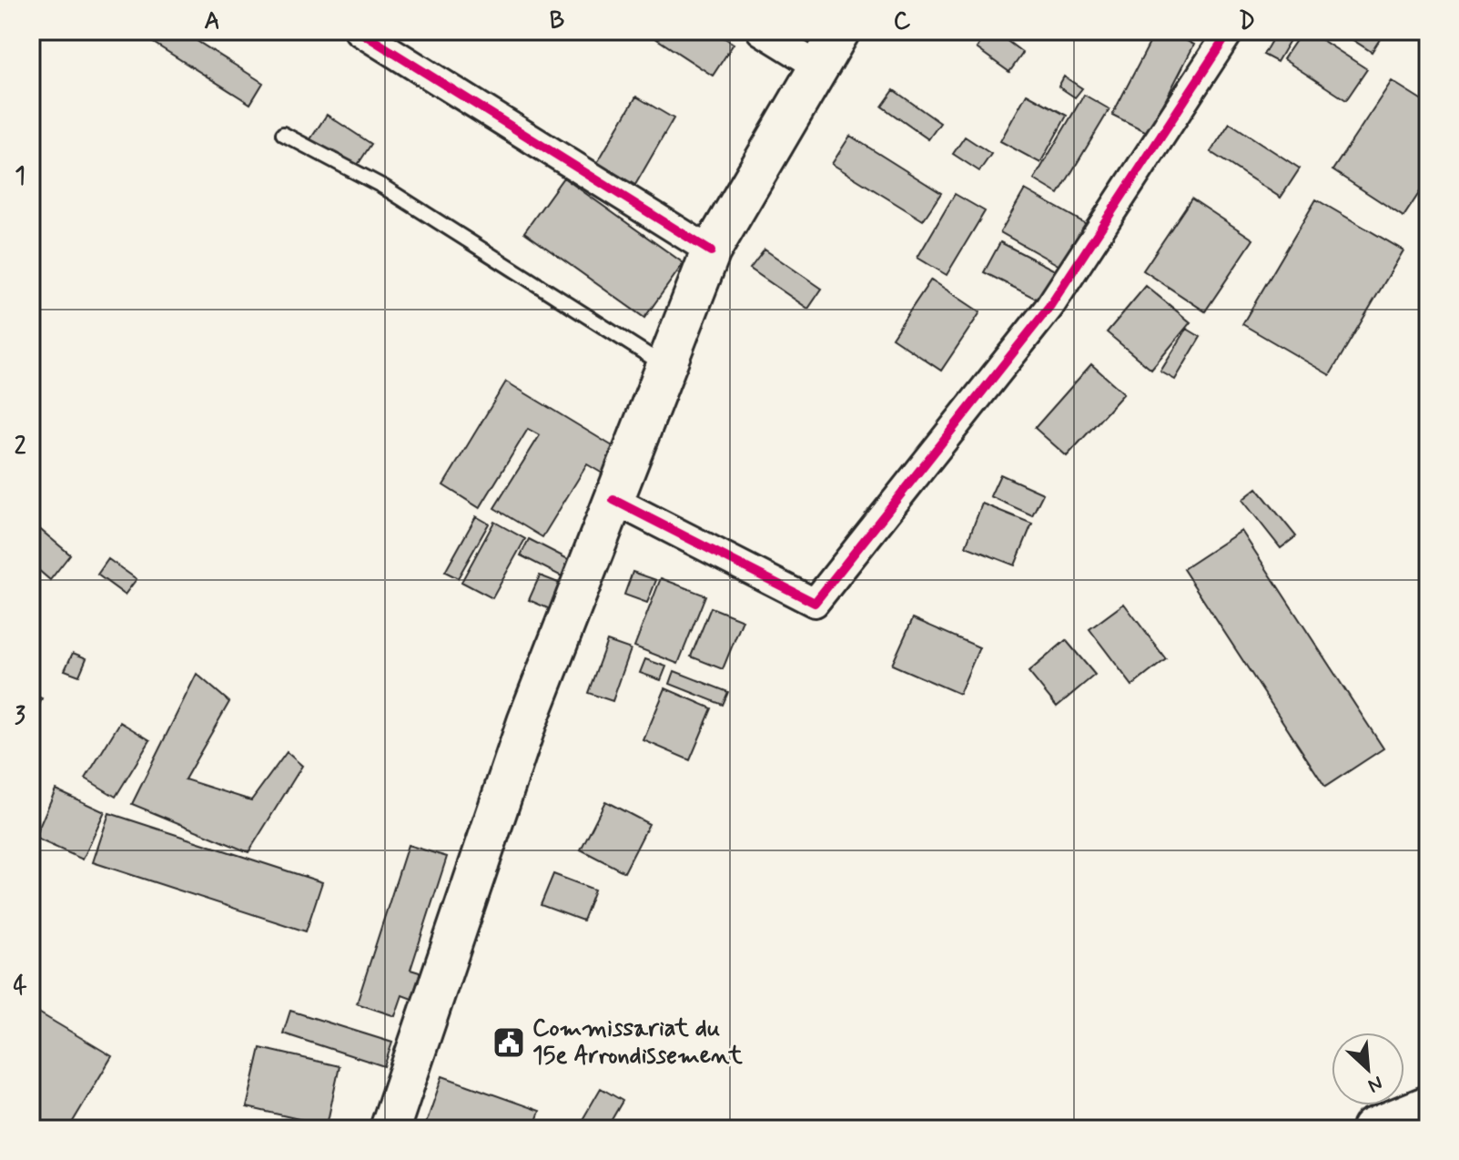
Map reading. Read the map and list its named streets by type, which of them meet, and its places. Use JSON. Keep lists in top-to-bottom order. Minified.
{"places":{"public building":["Commissariat du 15e Arrondissement"]},"north":"bottom right","grid":{"columns":["A","B","C","D"],"rows":["1","2","3","4"]}}
